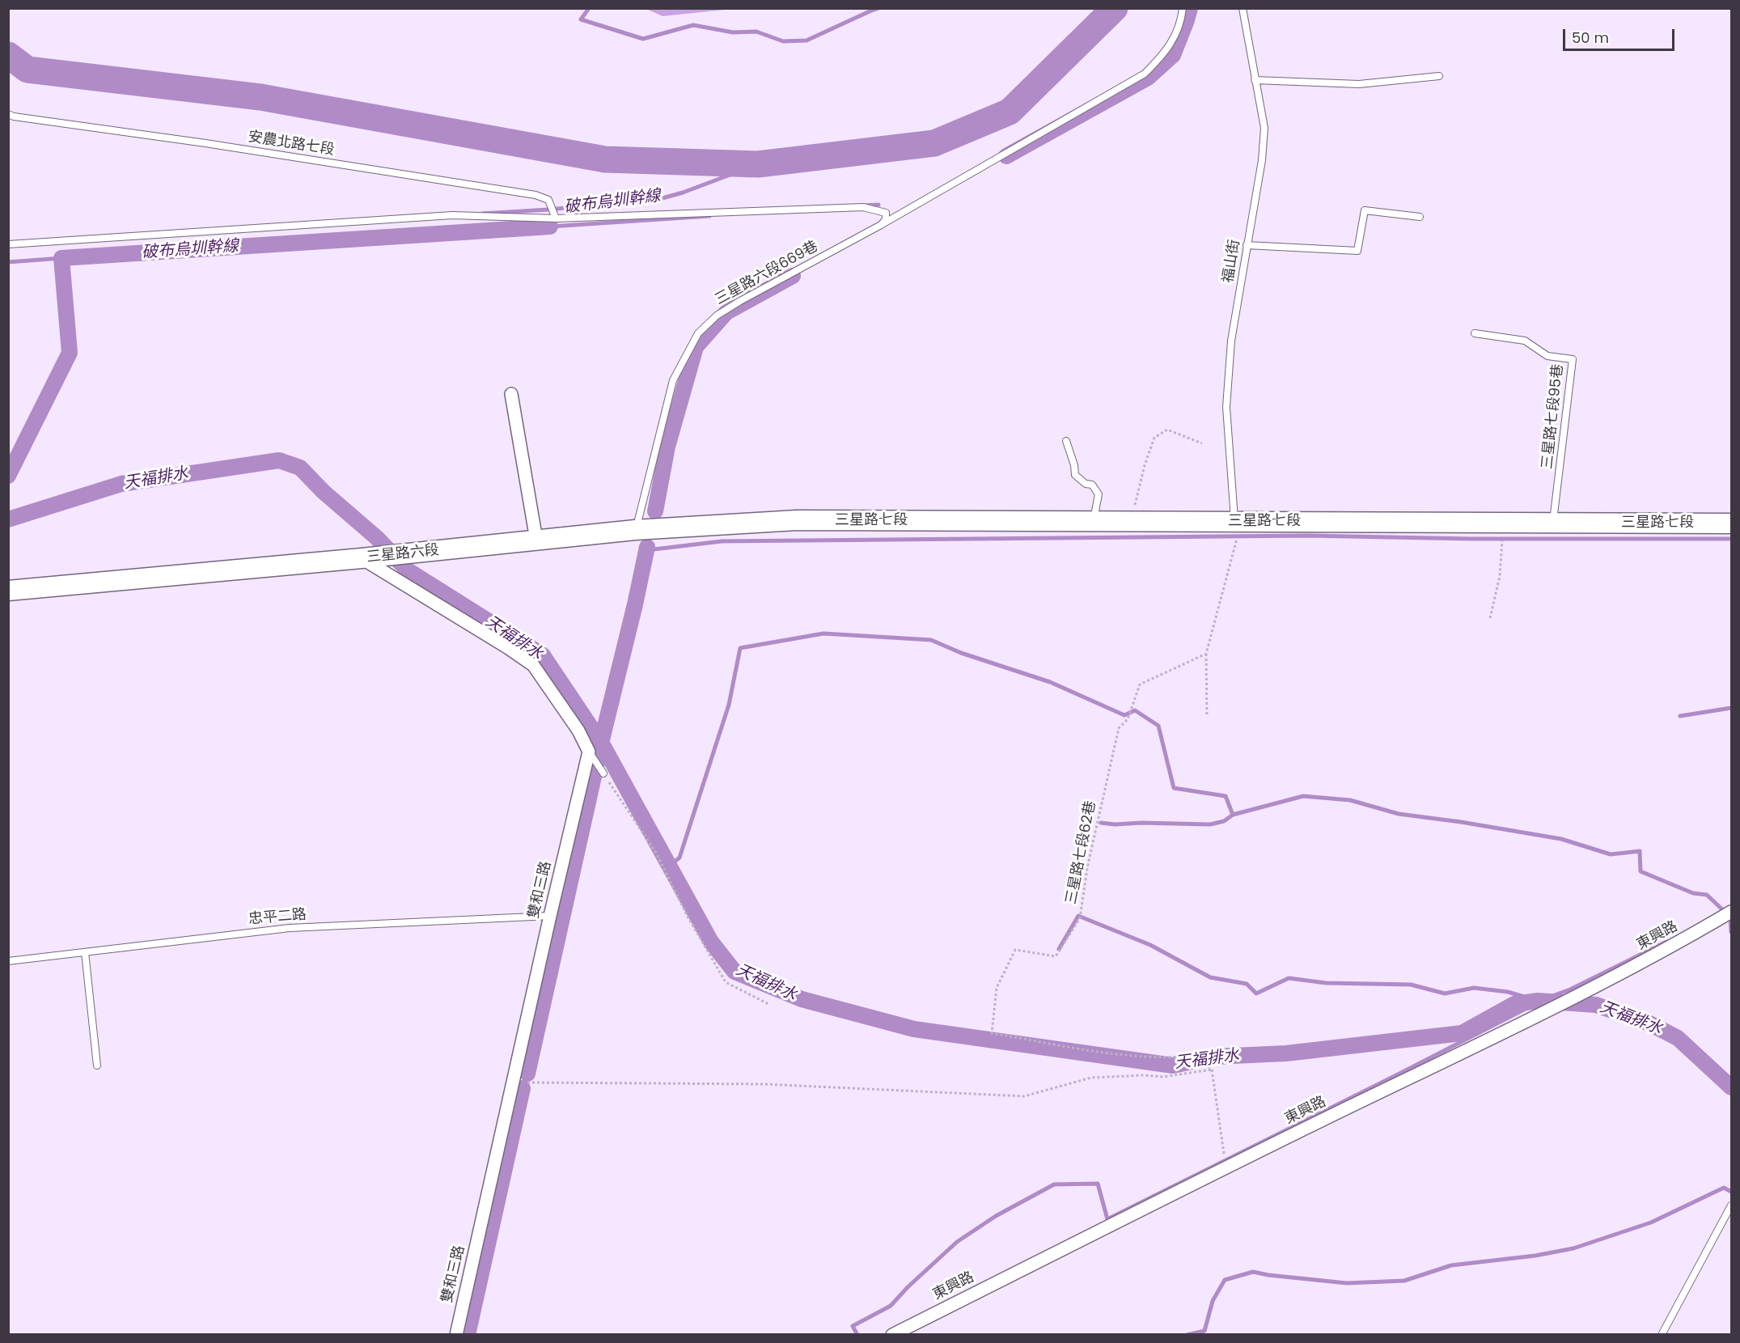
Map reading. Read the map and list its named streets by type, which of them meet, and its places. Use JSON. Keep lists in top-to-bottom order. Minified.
{"streets":{"main road":["三星路七段","三星路六段"],"street":["雙和三路","東興路"],"lane":["安農北路七段","福山街","三星路六段669巷","三星路七段95巷","忠平二路"],"path":["三星路七段62巷"]},"crossings":[["福山街","三星路七段"],["三星路六段669巷","三星路六段"],["三星路七段95巷","三星路七段"],["三星路七段","三星路六段"],["雙和三路","忠平二路"]],"water":["破布烏圳幹線","天福排水"],"scale_bar":"50 m"}
